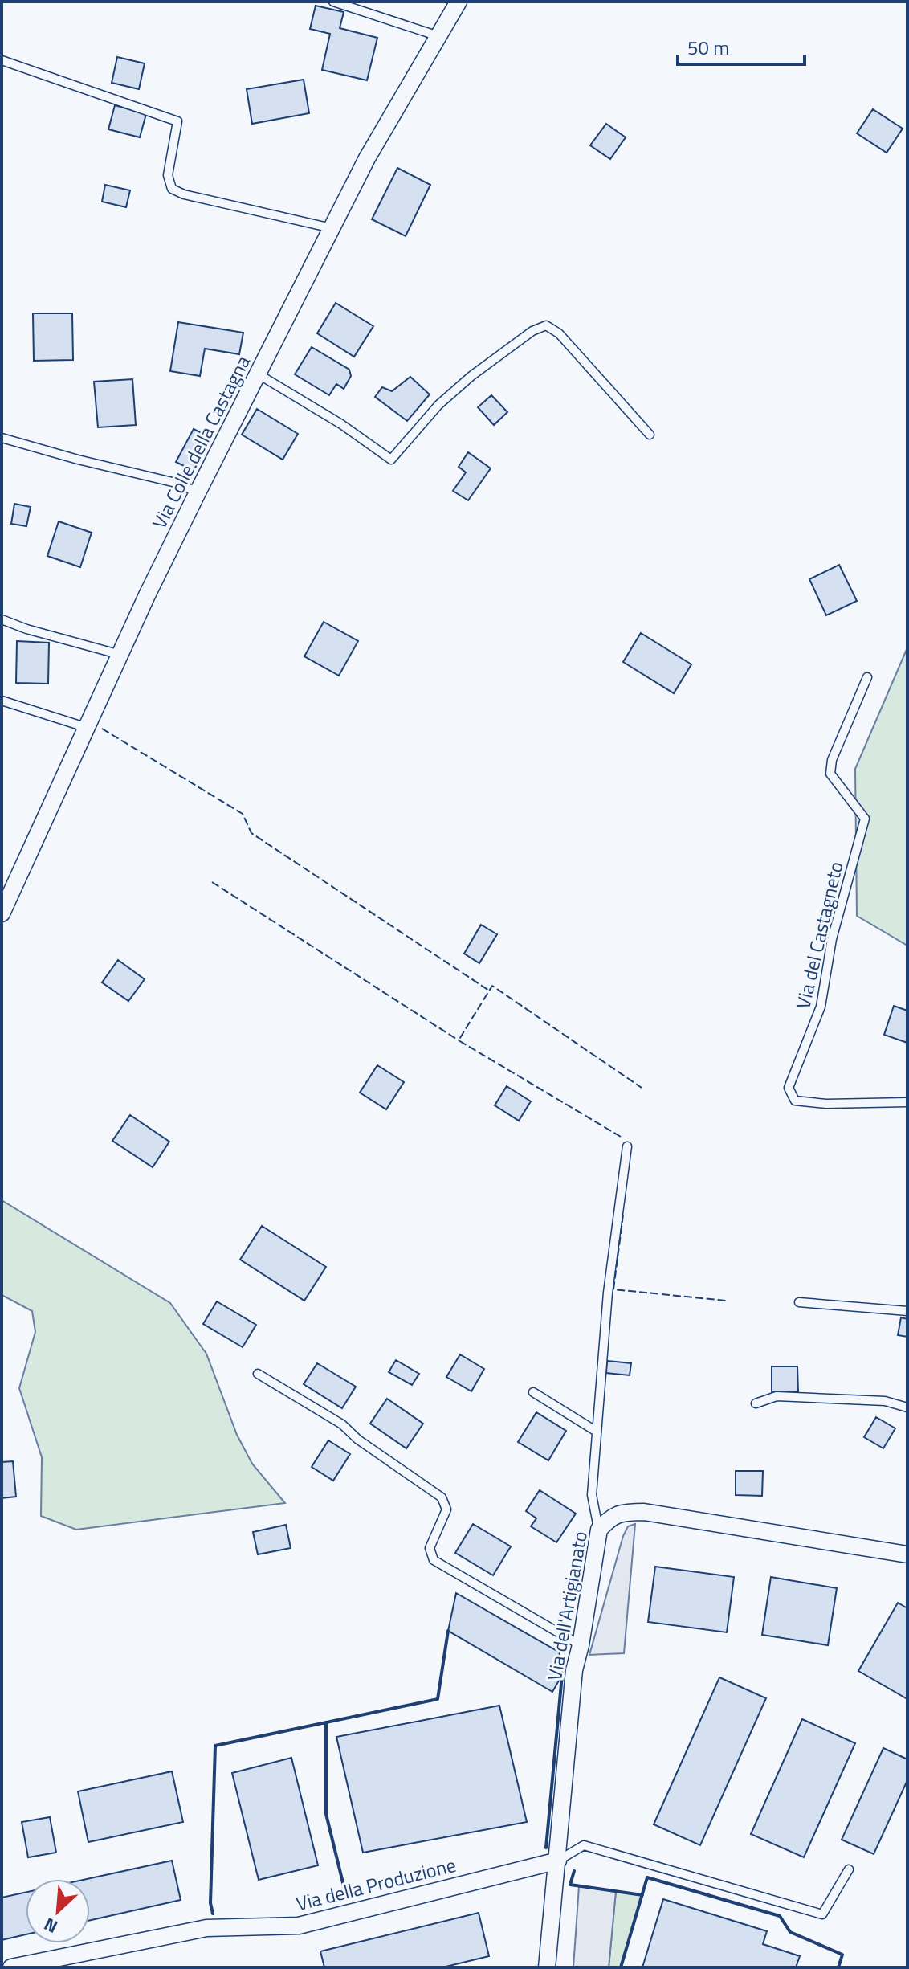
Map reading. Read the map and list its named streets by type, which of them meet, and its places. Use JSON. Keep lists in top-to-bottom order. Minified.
{"streets":{"street":["Via Colle della Castagna","Via dell'Artigianato","Via della Produzione"],"lane":["Via del Castagneto"]},"crossings":[["Via dell'Artigianato","Via della Produzione"]],"scale_bar":"50 m","north":"bottom left"}
